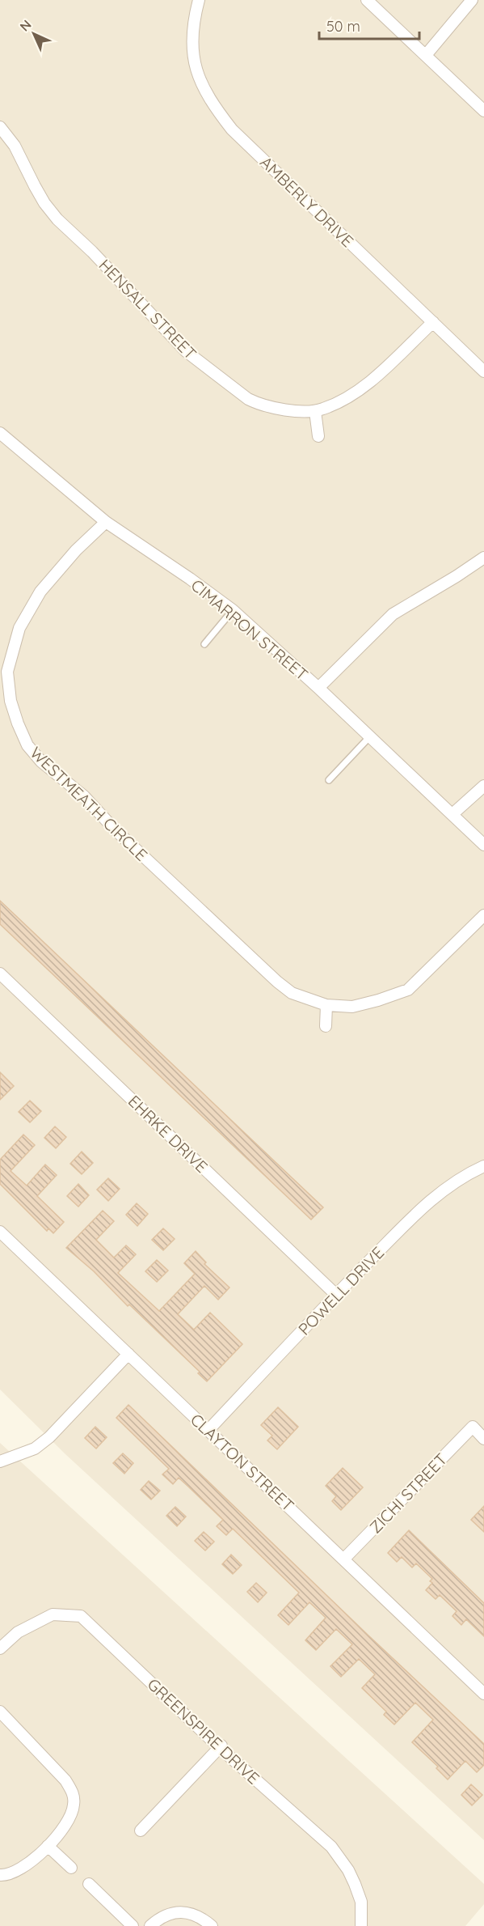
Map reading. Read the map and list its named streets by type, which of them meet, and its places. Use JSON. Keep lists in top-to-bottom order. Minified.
{"streets":{"street":["AMBERLY DRIVE","HENSALL STREET","CIMARRON STREET","WESTMEATH CIRCLE","EHRKE DRIVE","POWELL DRIVE","CLAYTON STREET","ZICHI STREET","GREENSPIRE DRIVE"]},"crossings":[["AMBERLY DRIVE","HENSALL STREET"],["CIMARRON STREET","WESTMEATH CIRCLE"],["EHRKE DRIVE","POWELL DRIVE"],["POWELL DRIVE","CLAYTON STREET"],["CLAYTON STREET","ZICHI STREET"]],"scale_bar":"50 m","north":"top left"}
